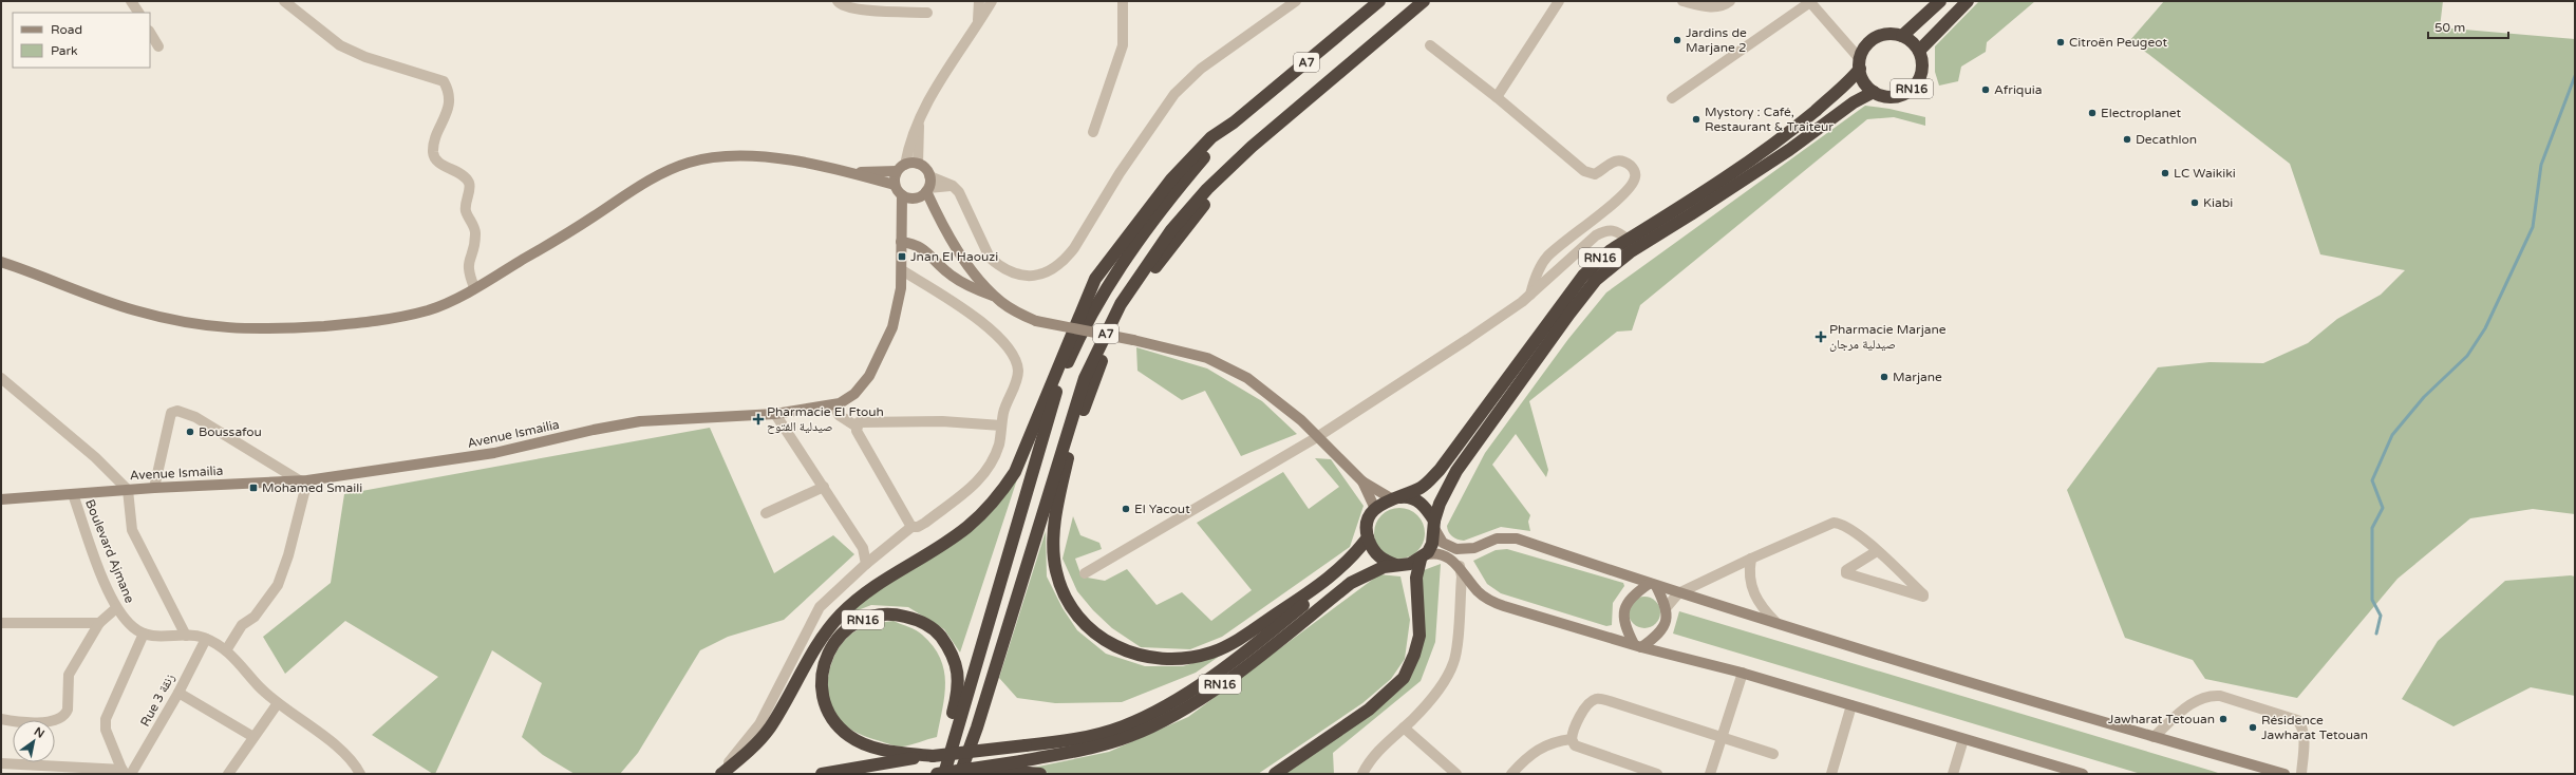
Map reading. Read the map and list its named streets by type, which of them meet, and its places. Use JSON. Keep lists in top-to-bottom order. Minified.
{"streets":{"highway":["A7","RN16"],"street":["Avenue Ismailia","Boulevard Ajmane","Rue 3 زنقة"]},"crossings":[["Avenue Ismailia","Boulevard Ajmane"]],"places":{"other":["Jardins de Marjane 2","Citroën Peugeot","Afriquia","Electroplanet","Mystory : Café, Restaurant & Traiteur","Decathlon","LC Waikiki","Kiabi","Marjane","Boussafou","El Yacout","Jawharat Tetouan","Résidence Jawharat Tetouan"],"transit":["Jnan El Haouzi","Mohamed Smaili"],"health":["Pharmacie Marjane صيدلية مرجان","Pharmacie El Ftouh صيدلية الفتوح"]},"legend":["Road","Park"],"scale_bar":"50 m","north":"top right"}
